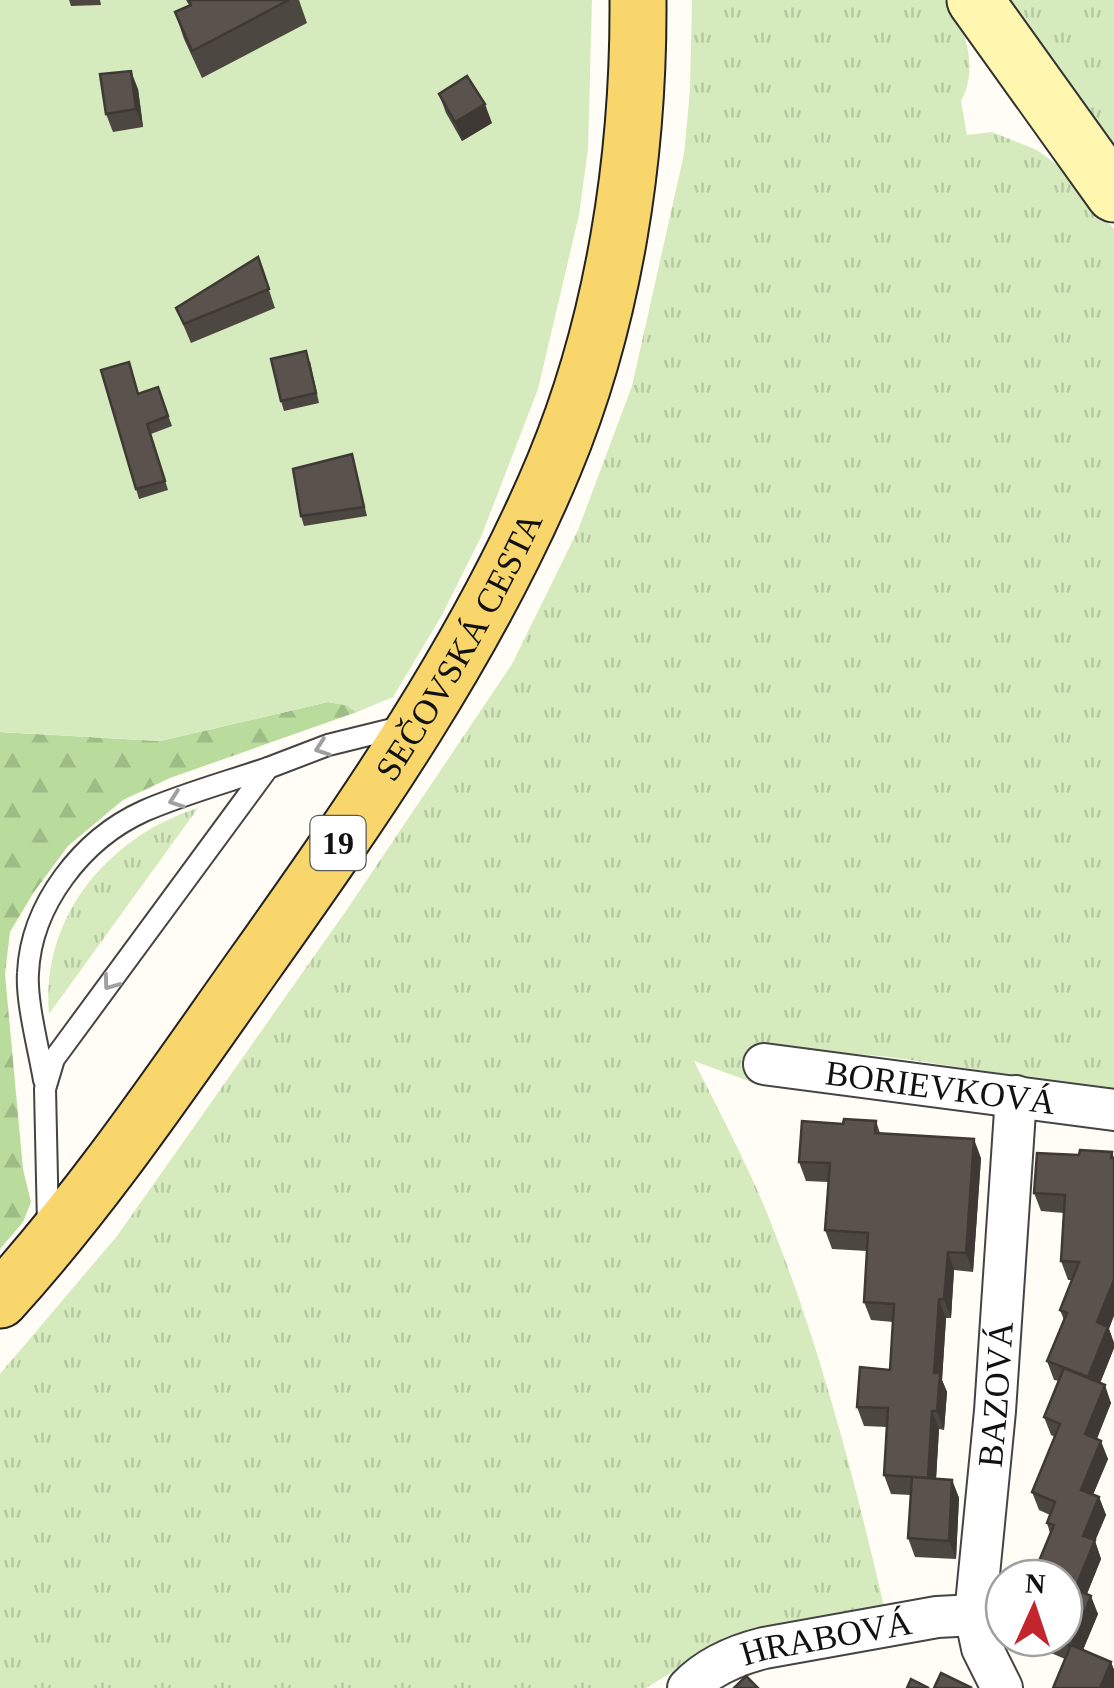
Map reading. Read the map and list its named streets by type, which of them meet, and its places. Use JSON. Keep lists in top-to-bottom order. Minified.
{"streets":{"main road":["SEČOVSKÁ CESTA","19"],"street":["BORIEVKOVÁ","BAZOVÁ","HRABOVÁ"]},"crossings":[["BORIEVKOVÁ","BAZOVÁ"],["BAZOVÁ","HRABOVÁ"]],"north":"top"}
